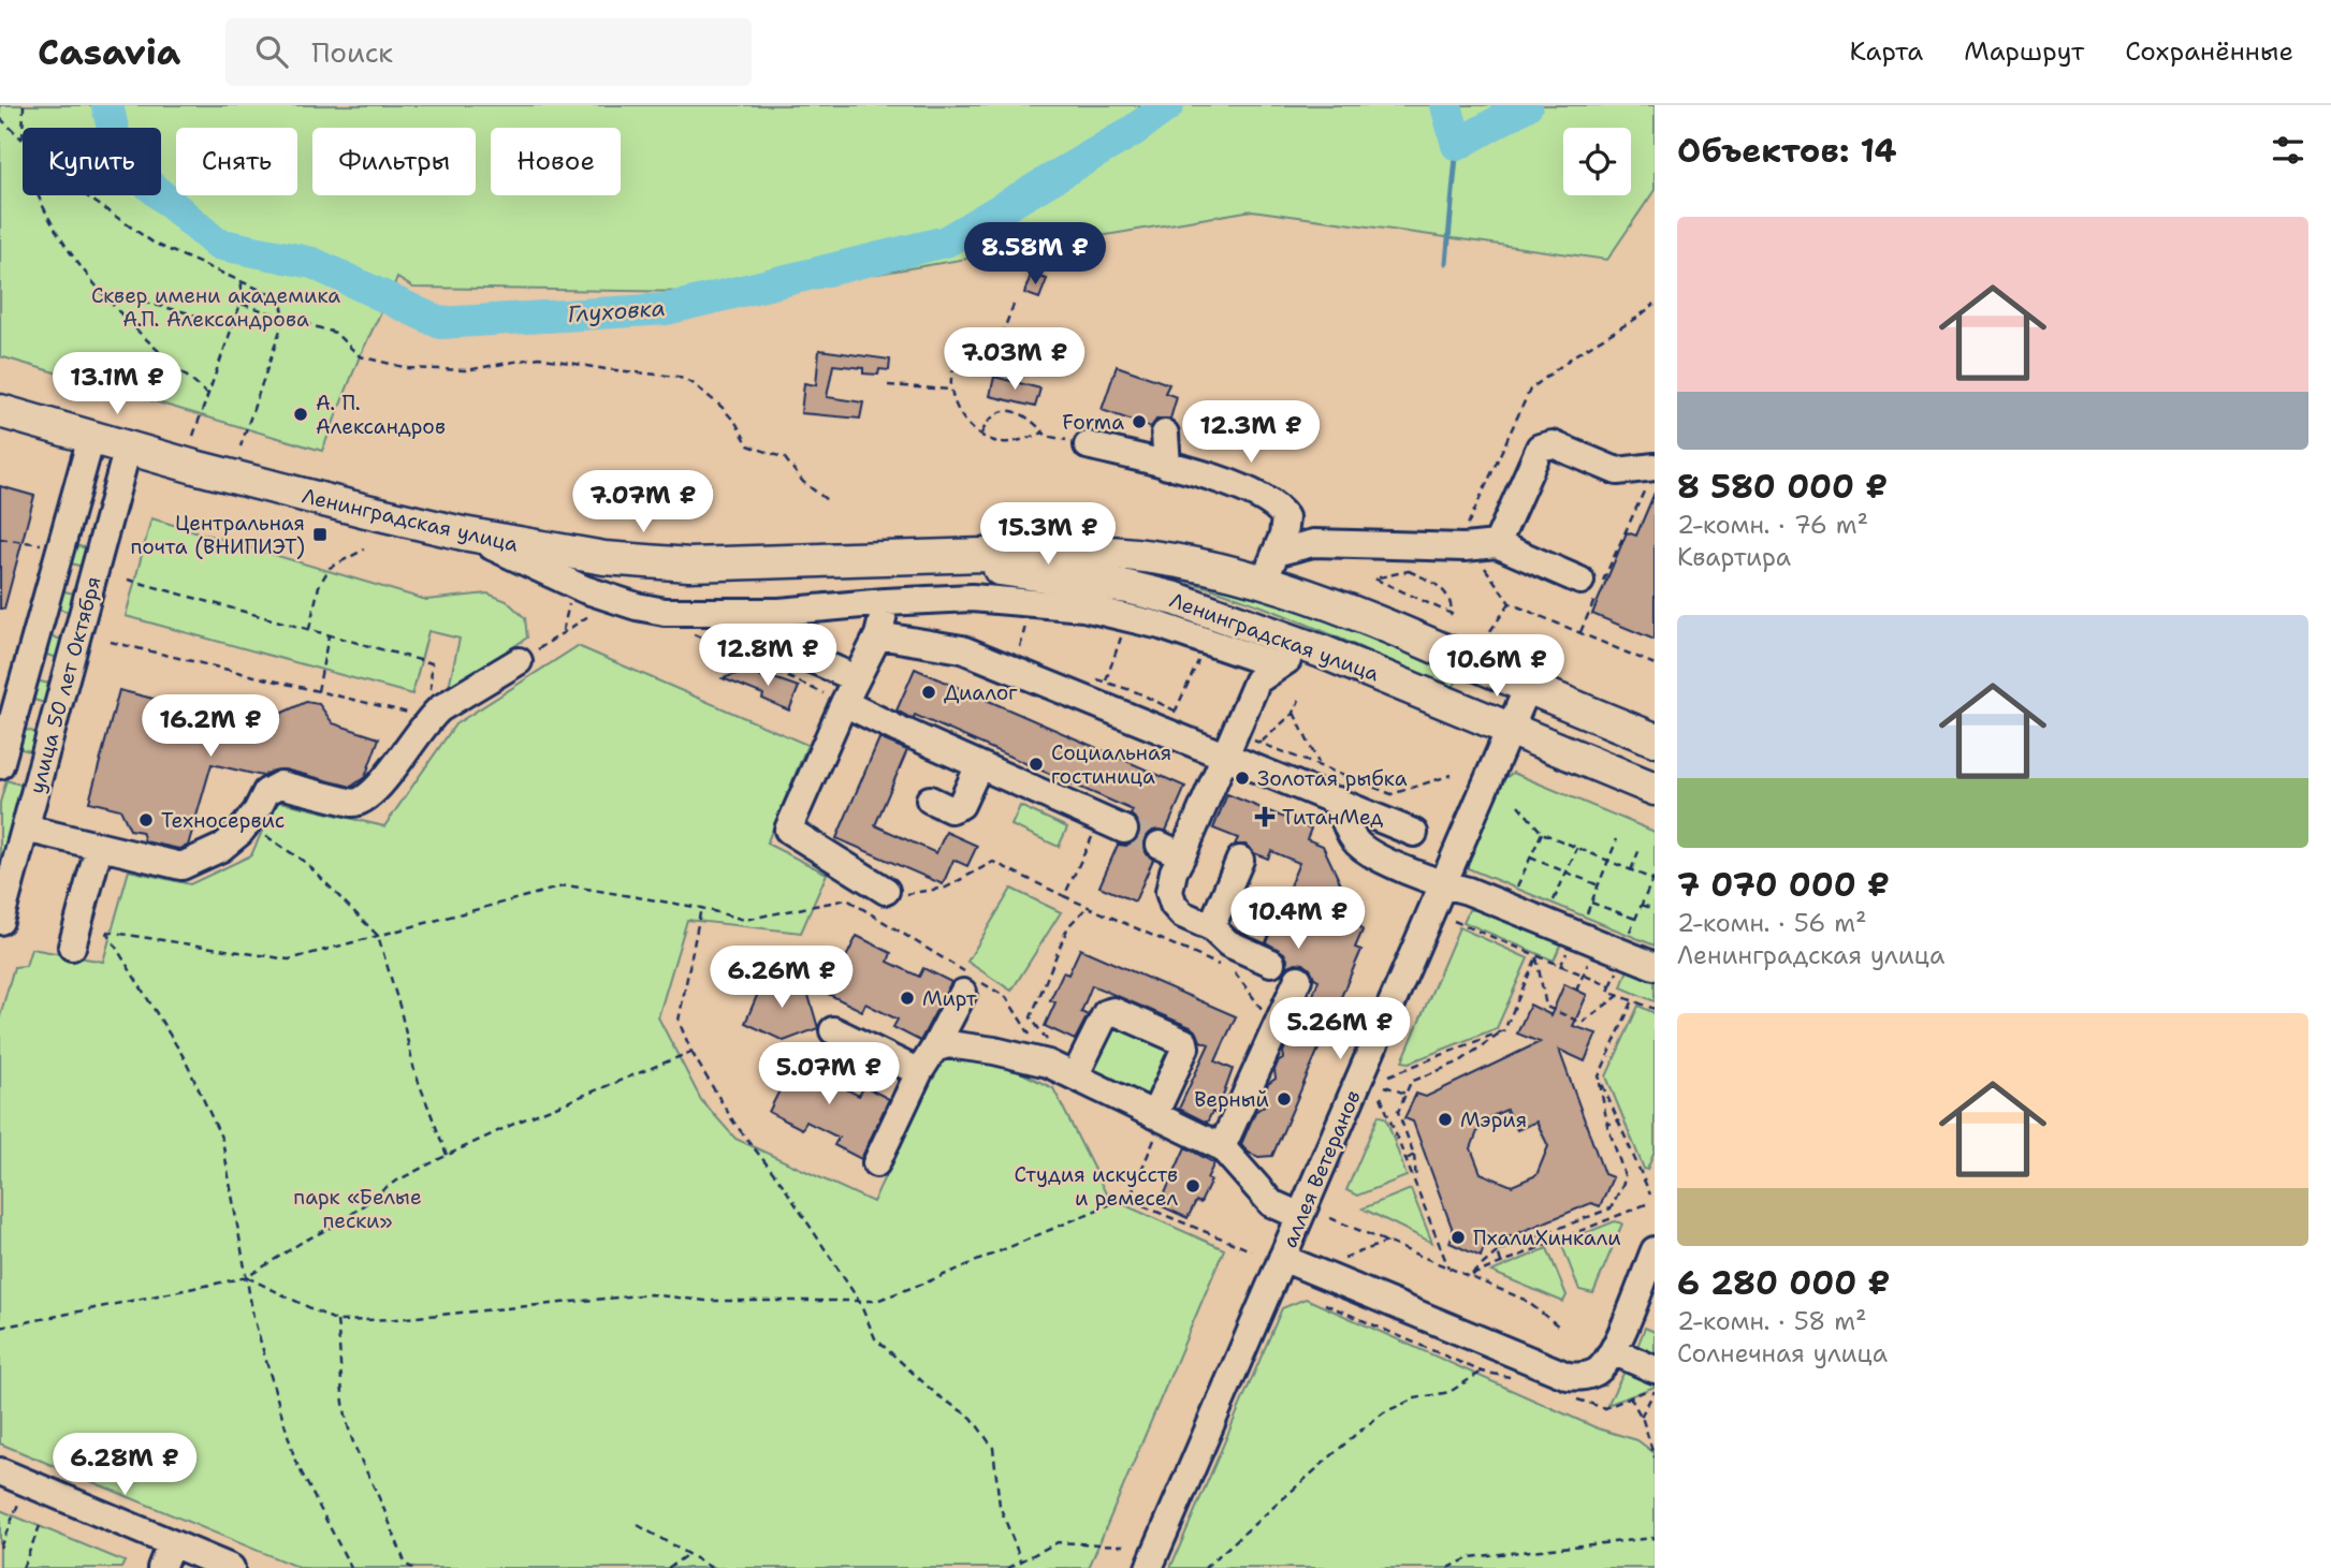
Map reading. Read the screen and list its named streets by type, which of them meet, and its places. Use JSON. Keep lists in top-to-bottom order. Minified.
{"streets":{"main road":["Ленинградская улица"],"street":["улица 50 лет Октября","аллея Ветеранов"]},"crossings":[["Ленинградская улица","улица 50 лет Октября"],["Ленинградская улица","аллея Ветеранов"]],"water":["Глуховка"],"parks":["Сквер имени академика А.П. Александрова","парк «Белые пески»"],"places":{"other":["А. П. Александров","Forma","Диалог","Социальная гостиница","Золотая рыбка","Техносервис","Мирт","Верный","Мэрия","Студия искусств и ремесел","ПхалиХинкали"],"transit":["Центральная почта (ВНИПИЭТ)"],"health":["ТитанМед"]},"page":{"header":"Casavia","search":"Поиск","nav":["Карта","Маршрут","Сохранённые"],"heading":"Объектов: 14","chip":["Купить","Снять","Фильтры","Новое"],"list":[{"name":"8 580 000 ₽","note":"2-комн. · 76 m² · Квартира"},{"name":"7 070 000 ₽","note":"2-комн. · 56 m² · Ленинградская улица"},{"name":"6 280 000 ₽","note":"2-комн. · 58 m² · Солнечная улица"}],"price":["8.58M ₽","7.03M ₽","13.1M ₽","12.3M ₽","7.07M ₽","15.3M ₽","12.8M ₽","10.6M ₽","16.2M ₽","10.4M ₽","6.26M ₽","5.26M ₽","5.07M ₽","6.28M ₽"]}}
